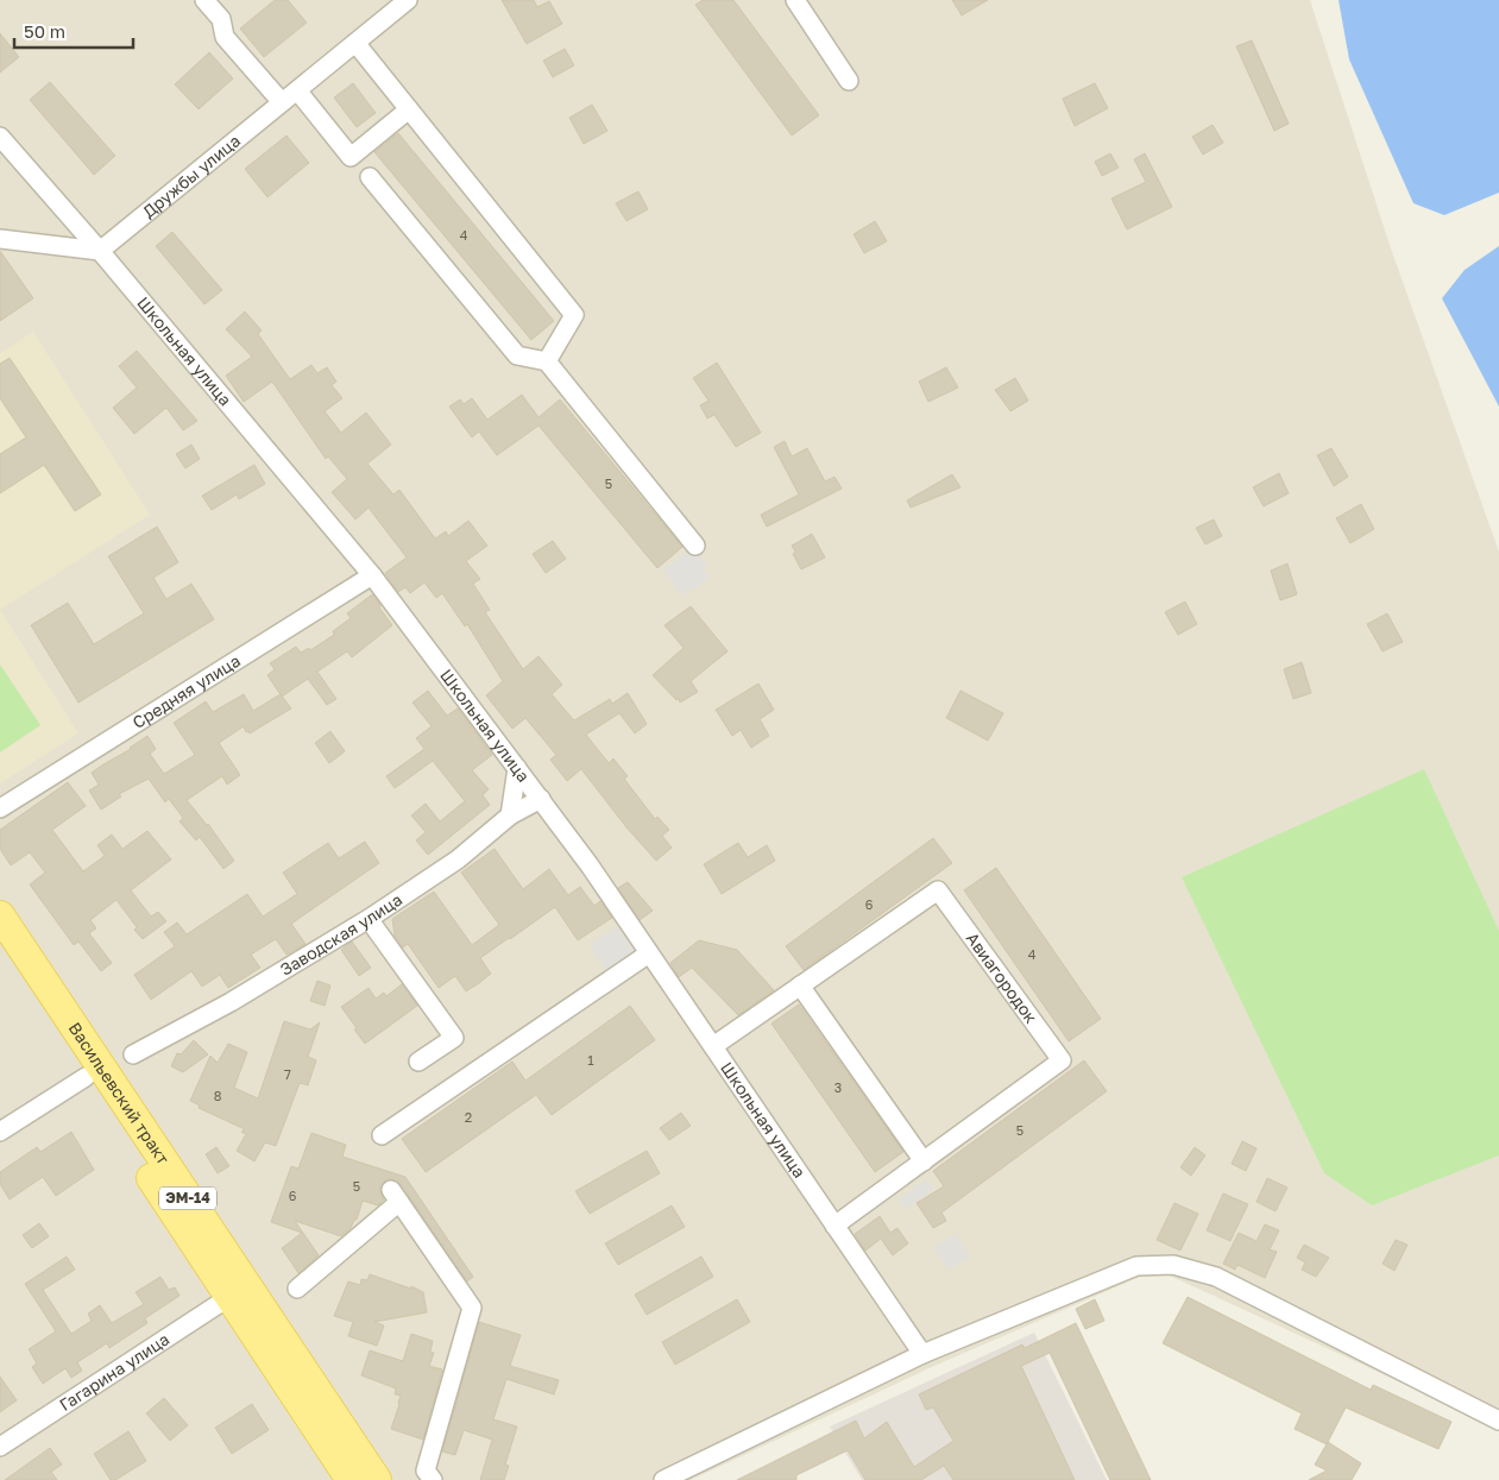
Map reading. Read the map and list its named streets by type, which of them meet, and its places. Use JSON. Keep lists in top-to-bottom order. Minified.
{"streets":{"main road":["Васильевский тракт","ЭМ-14"],"street":["Дружбы улица","Школьная улица","Средняя улица","Заводская улица","Авиагородок","Гагарина улица"]},"crossings":[["Дружбы улица","Школьная улица"],["Школьная улица","Средняя улица"],["Школьная улица","Заводская улица"],["Школьная улица","Авиагородок"],["Васильевский тракт","Гагарина улица"]],"house_numbers":["4","5","6","4","1","7","3","8","2","5","5","6"],"scale_bar":"50 m"}
